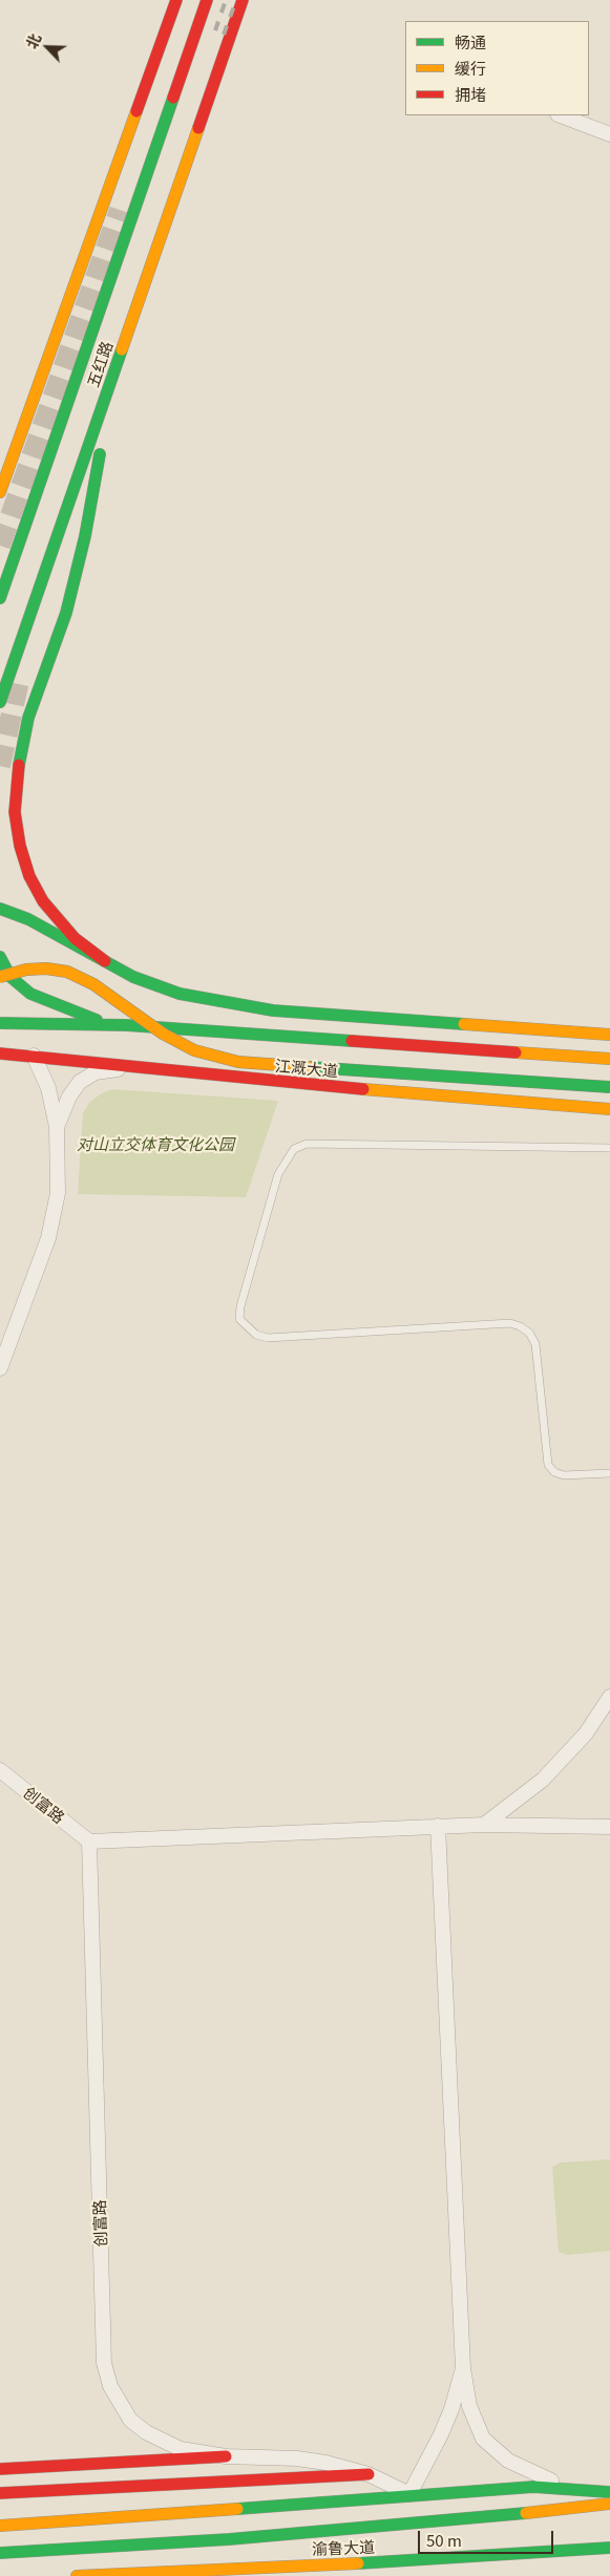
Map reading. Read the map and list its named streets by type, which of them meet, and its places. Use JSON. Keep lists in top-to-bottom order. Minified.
{"streets":{"main road":["五红路","江溉大道","渝鲁大道"],"street":["创富路"]},"parks":["对山立交体育文化公园"],"legend":["畅通","缓行","拥堵"],"scale_bar":"50 m","north":"top left"}
